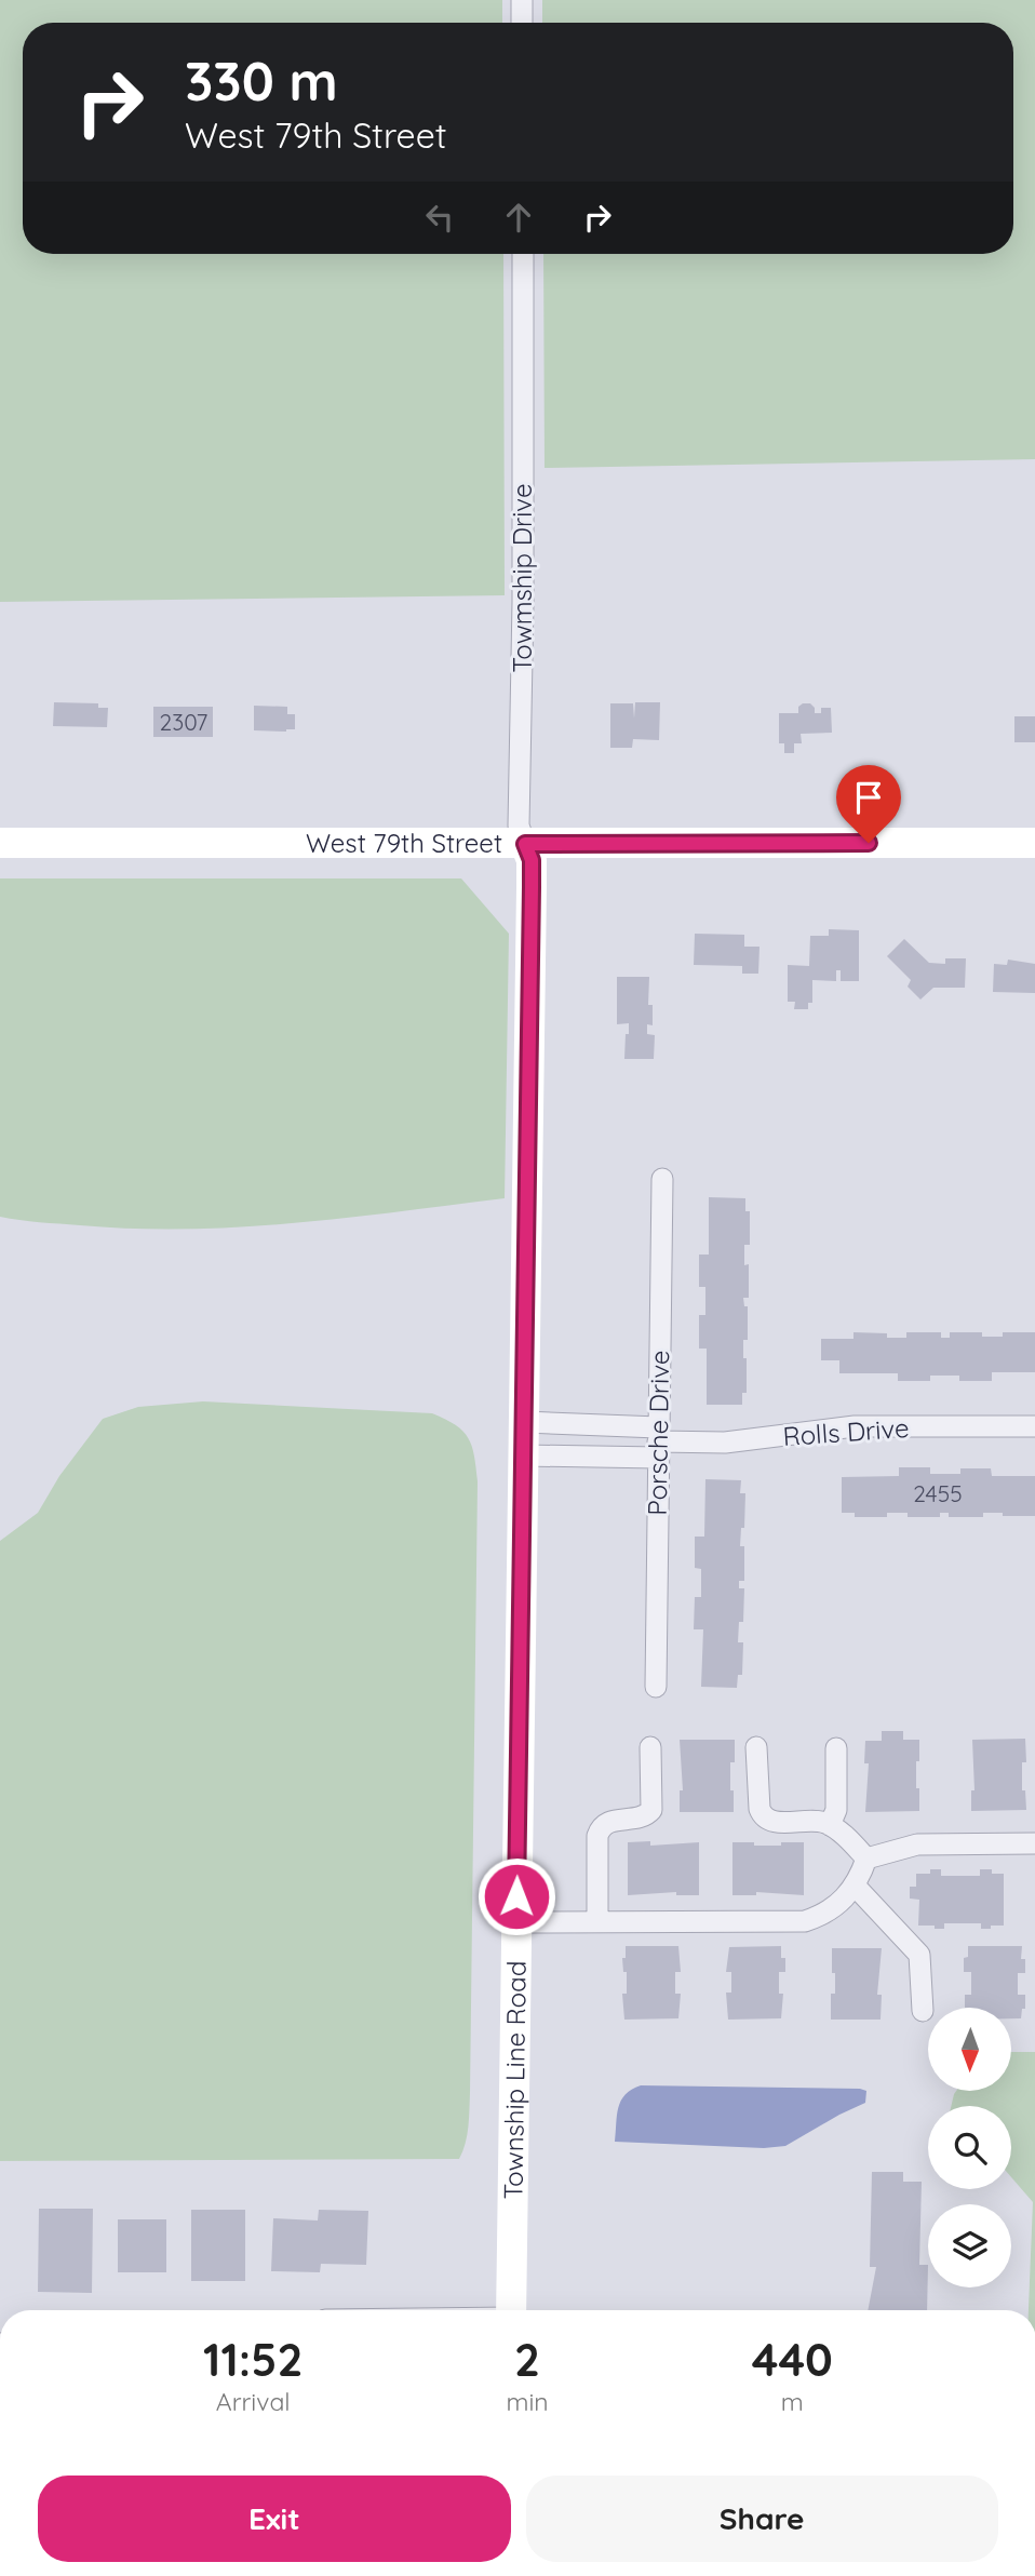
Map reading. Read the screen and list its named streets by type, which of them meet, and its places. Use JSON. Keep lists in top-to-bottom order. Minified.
{"streets":{"main road":["West 79th Street","Township Line Road"],"street":["Towmship Drive","Rolls Drive","Porsche Drive"]},"crossings":[["Towmship Drive","West 79th Street"],["Towmship Drive","Township Line Road"],["West 79th Street","Township Line Road"],["Rolls Drive","Porsche Drive"],["Rolls Drive","Township Line Road"]],"house_numbers":["2307","2455"],"north":"bottom","page":{"turn":["330 m","West 79th Street"],"eta":["11:52","Arrival","2","min","440","m"],"buttons":["Exit","Share"]}}
